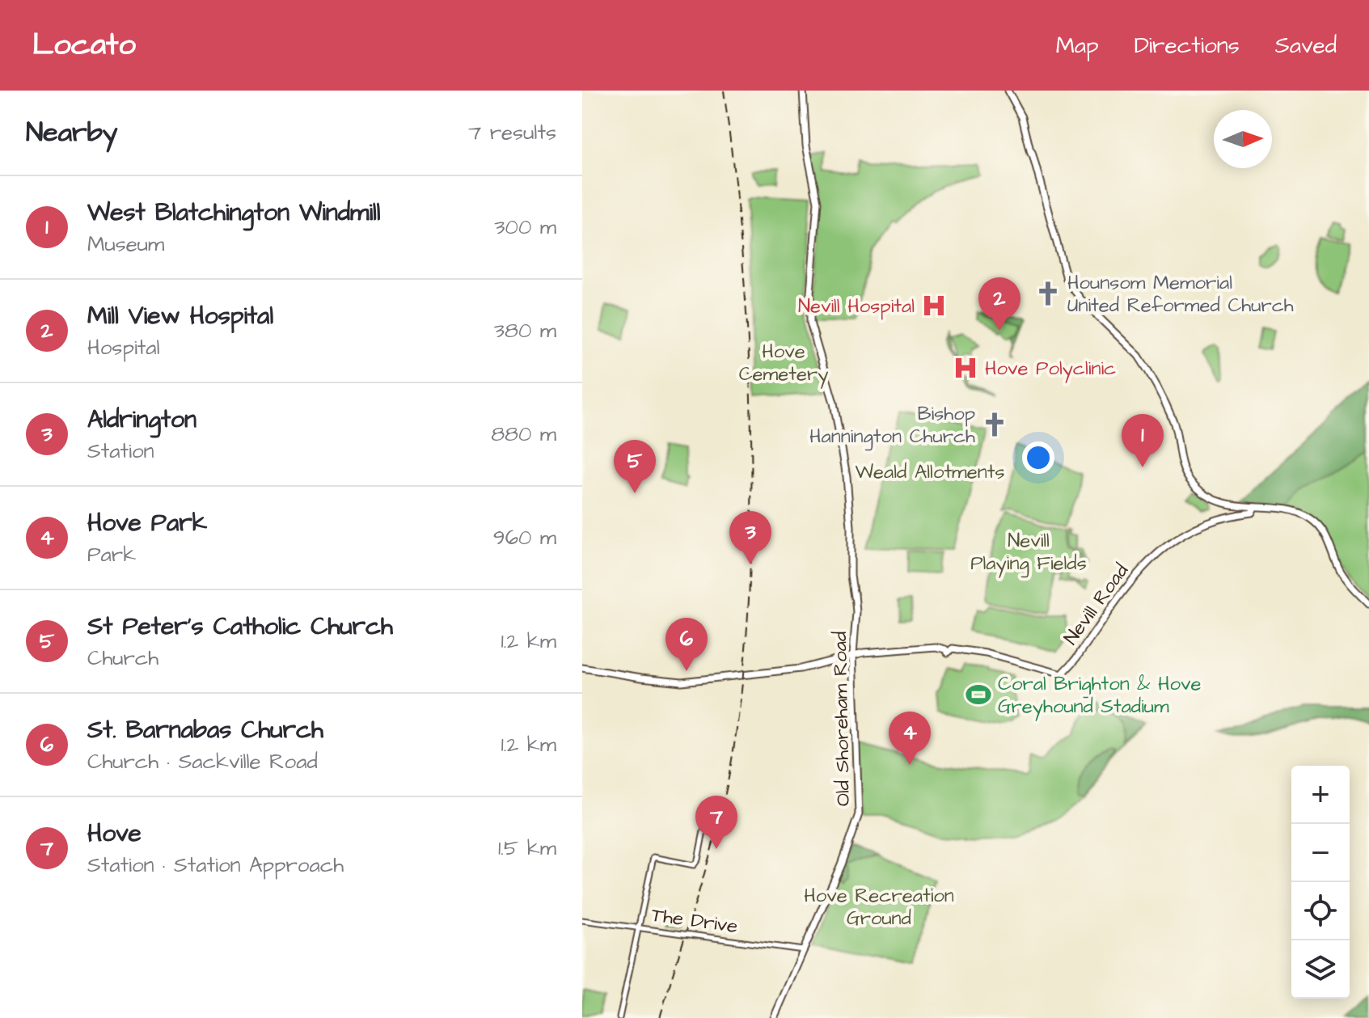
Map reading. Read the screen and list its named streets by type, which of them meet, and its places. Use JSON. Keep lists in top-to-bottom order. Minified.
{"streets":{"main road":["Nevill Road","Old Shoreham Road","The Drive"]},"crossings":[["Nevill Road","Old Shoreham Road"],["Old Shoreham Road","The Drive"]],"parks":["Hove Cemetery","Weald Allotments","Nevill Playing Fields","Hove Recreation Ground"],"places":{"church":["Hounsom Memorial United Reformed Church","Bishop Hannington Church"],"hospital":["Nevill Hospital","Hove Polyclinic"],"sports":["Coral Brighton & Hove Greyhound Stadium"]},"north":"right","page":{"header":"Locato","nav":["Map","Directions","Saved"],"heading":["Nearby","7 results"],"list":[{"mark":"1","name":"West Blatchington Windmill","note":"Museum","value":"300 m"},{"mark":"2","name":"Mill View Hospital","note":"Hospital","value":"380 m"},{"mark":"3","name":"Aldrington","note":"Station","value":"880 m"},{"mark":"4","name":"Hove Park","note":"Park","value":"960 m"},{"mark":"5","name":"St Peter's Catholic Church","note":"Church","value":"1.2 km"},{"mark":"6","name":"St. Barnabas Church","note":"Church · Sackville Road","value":"1.2 km"},{"mark":"7","name":"Hove","note":"Station · Station Approach","value":"1.5 km"}],"pins":["2","1","5","3","6","4","7"],"map_buttons":["+","−"]}}
